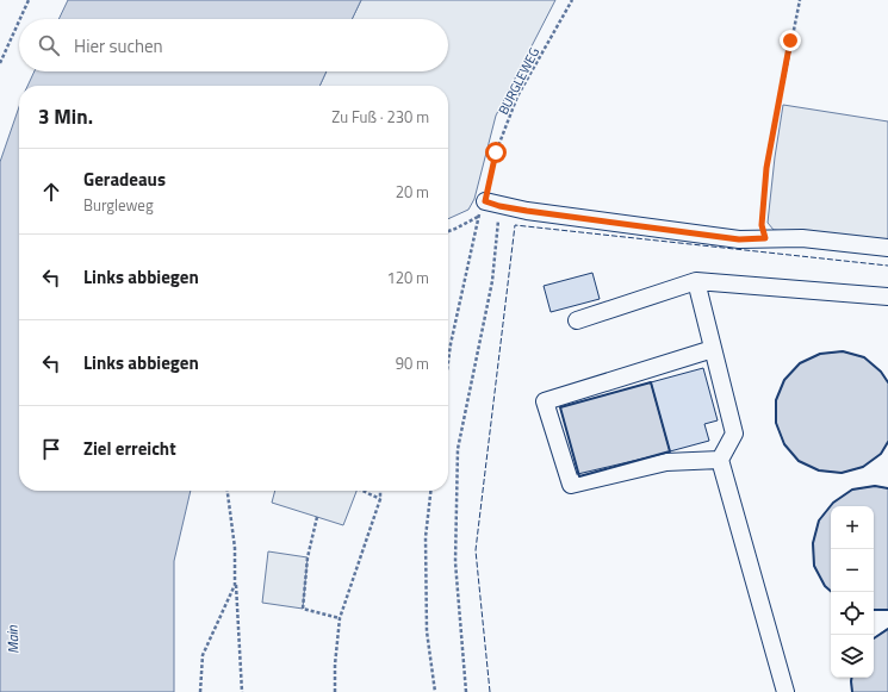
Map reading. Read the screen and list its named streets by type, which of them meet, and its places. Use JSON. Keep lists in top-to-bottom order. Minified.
{"streets":{"path":["BURGLEWEG"]},"water":["Main"],"page":{"search":"Hier suchen","heading":["3 Min.","Zu Fuß · 230 m"],"list":[["Geradeaus","Burgleweg","20 m"],["Links abbiegen","120 m"],["Links abbiegen","90 m"],"Ziel erreicht"],"map_buttons":["+","−"]}}
